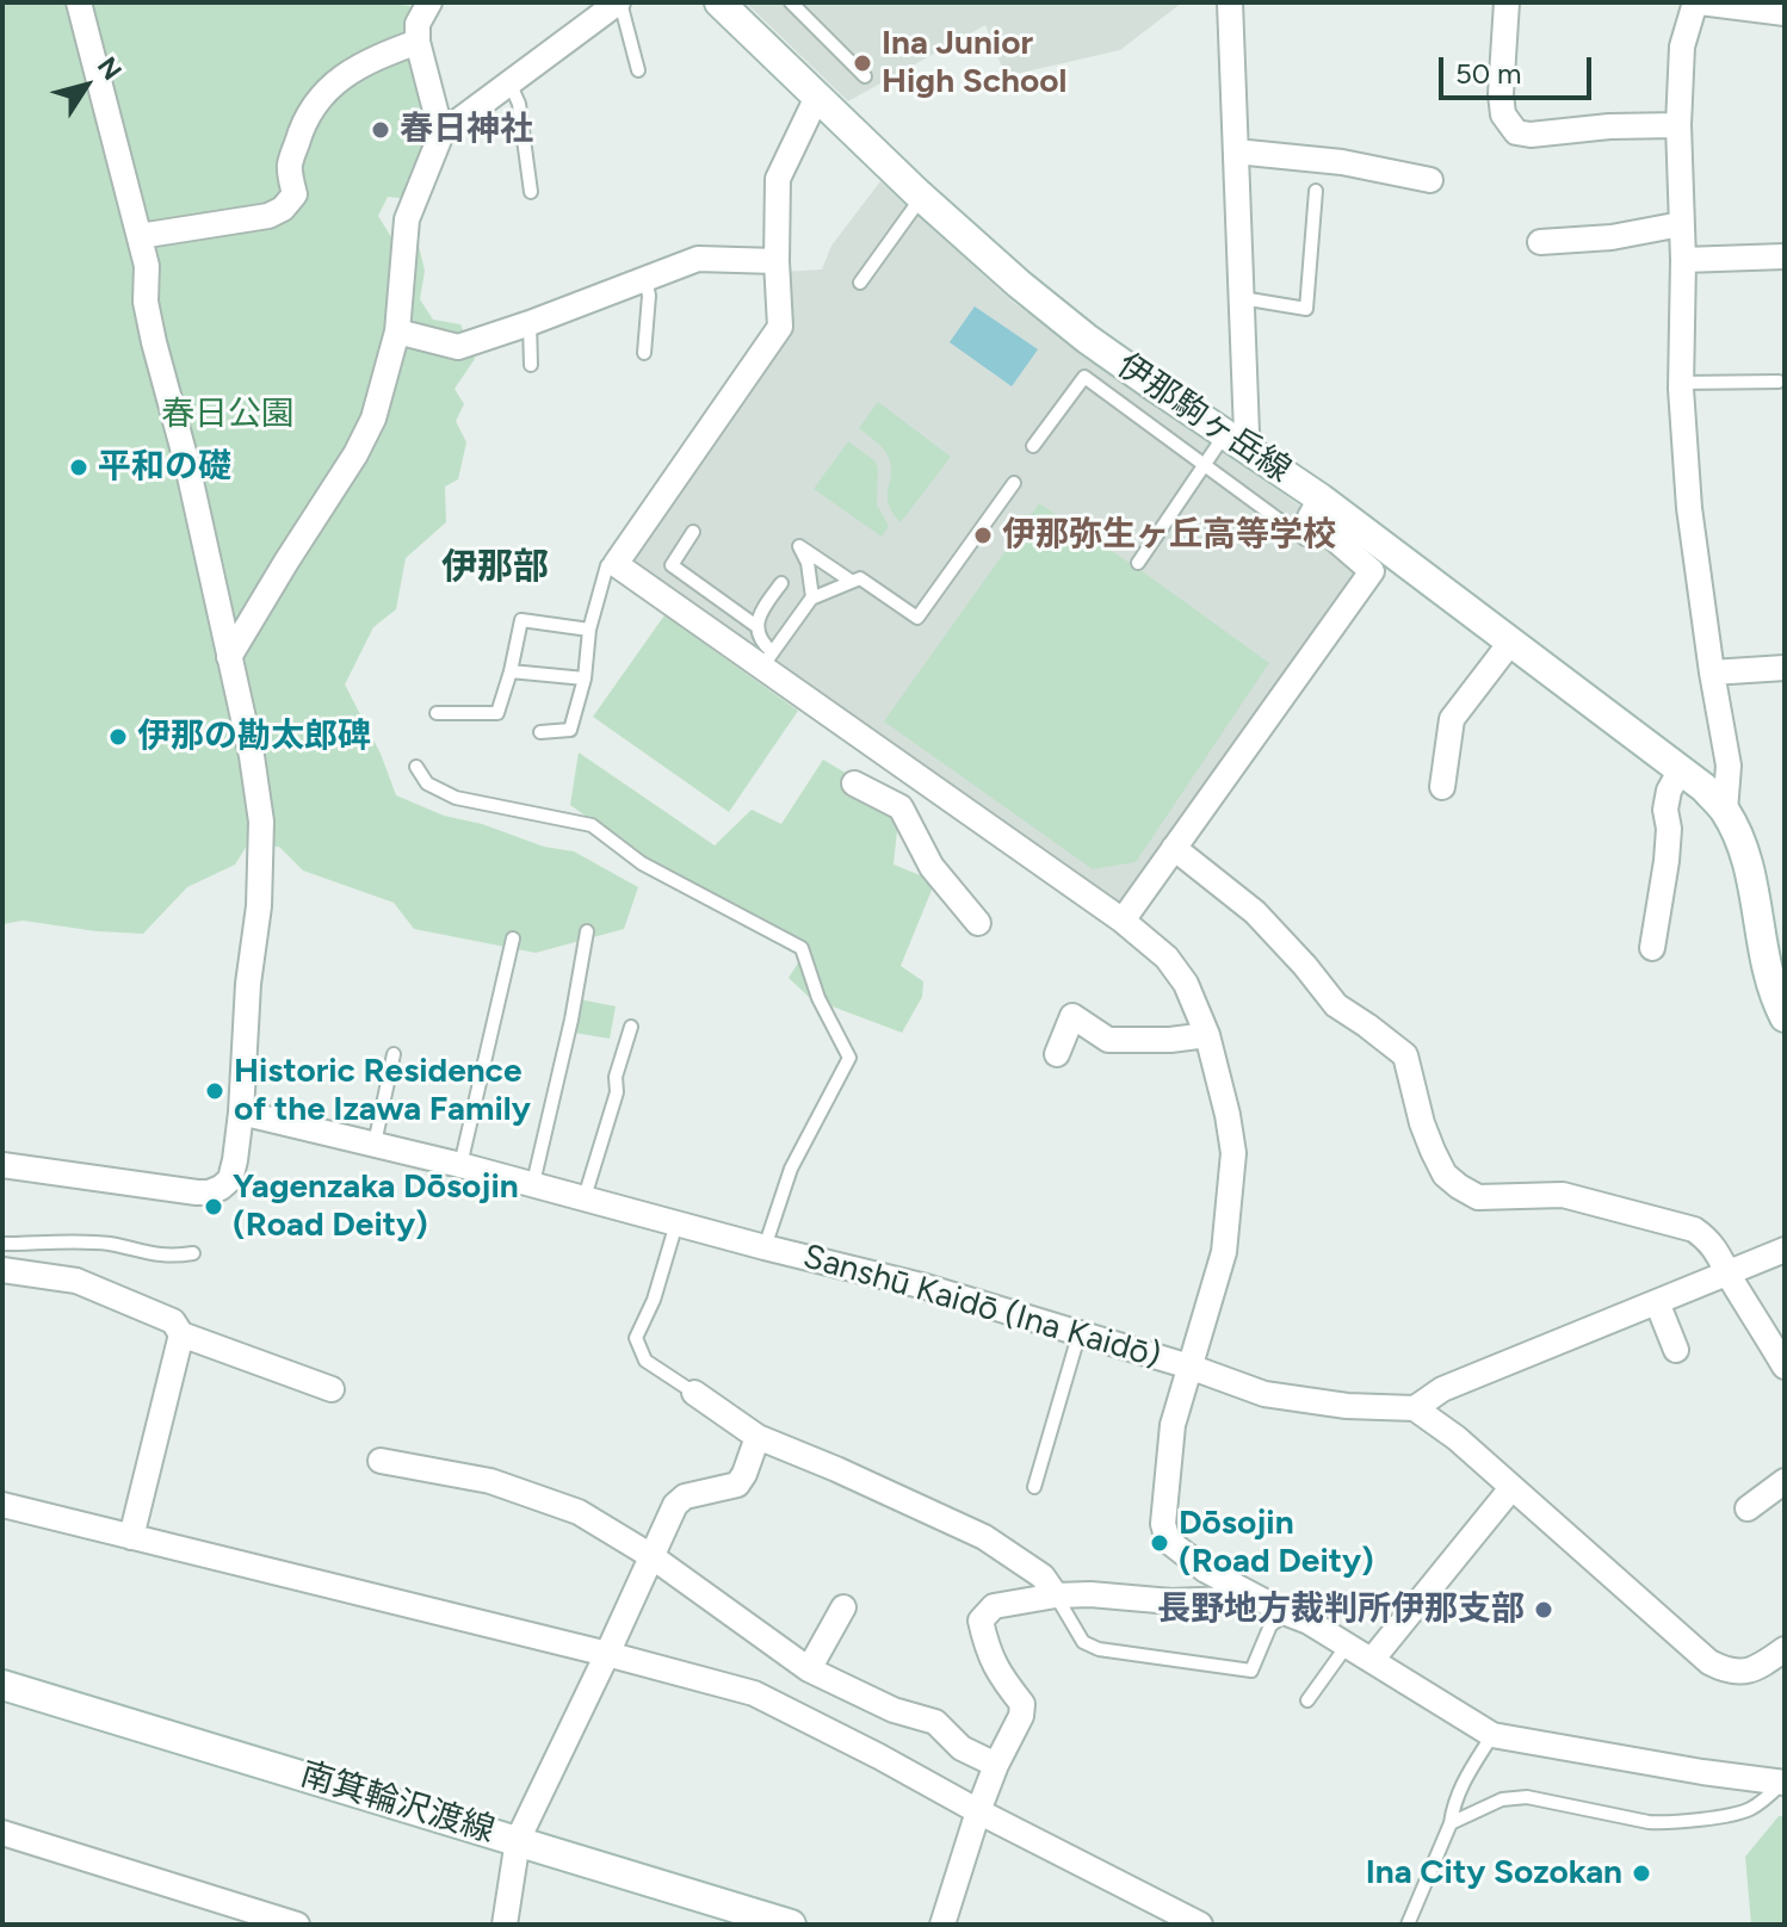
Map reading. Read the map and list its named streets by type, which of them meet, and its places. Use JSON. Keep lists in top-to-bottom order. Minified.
{"streets":{"main road":["伊那駒ヶ岳線","南箕輪沢渡線"],"street":["Sanshū Kaidō (Ina Kaidō)"]},"districts":["伊那部"],"parks":["春日公園"],"places":["Ina Junior High School","春日神社","平和の礎","伊那弥生ヶ丘高等学校","伊那の勘太郎碑","Historic Residence of the Izawa Family","Yagenzaka Dōsojin (Road Deity)","Dōsojin (Road Deity)","長野地方裁判所伊那支部","Ina City Sozokan"],"scale_bar":"50 m","north":"top right"}
